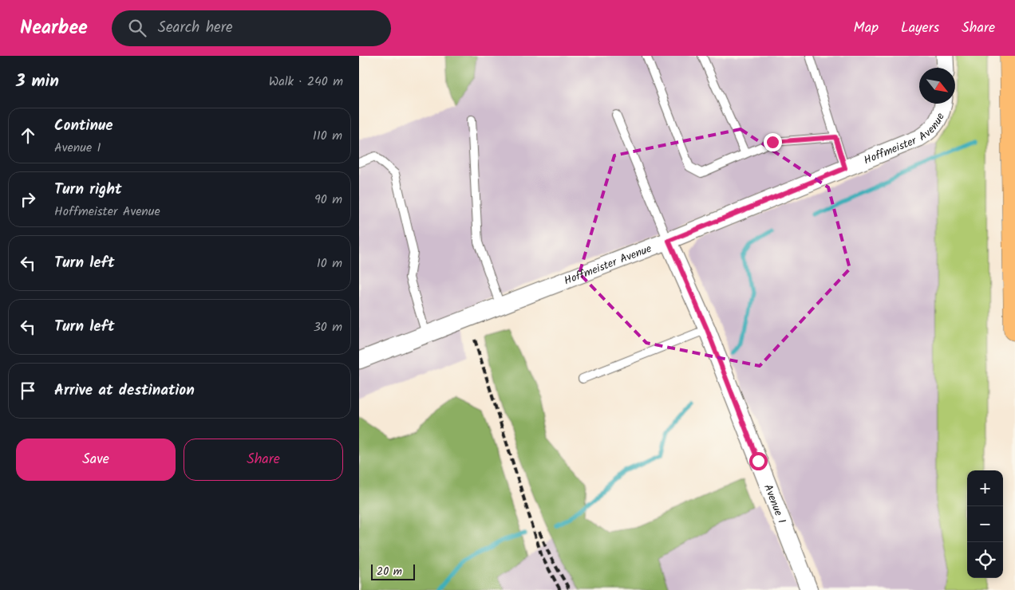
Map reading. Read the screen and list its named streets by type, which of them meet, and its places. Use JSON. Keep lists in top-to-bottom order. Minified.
{"streets":{"street":["Hoffmeister Avenue","Avenue I"]},"crossings":[["Hoffmeister Avenue","Avenue I"]],"scale_bar":"20 m","north":"bottom right","page":{"header":"Nearbee","search":"Search here","nav":["Map","Layers","Share"],"heading":["3 min","Walk · 240 m"],"list":[["Continue","Avenue I","110 m"],["Turn right","Hoffmeister Avenue","90 m"],["Turn left","10 m"],["Turn left","30 m"],"Arrive at destination"],"buttons":["Save","Share"],"map_buttons":["+","−"],"scale":"20 m"}}
